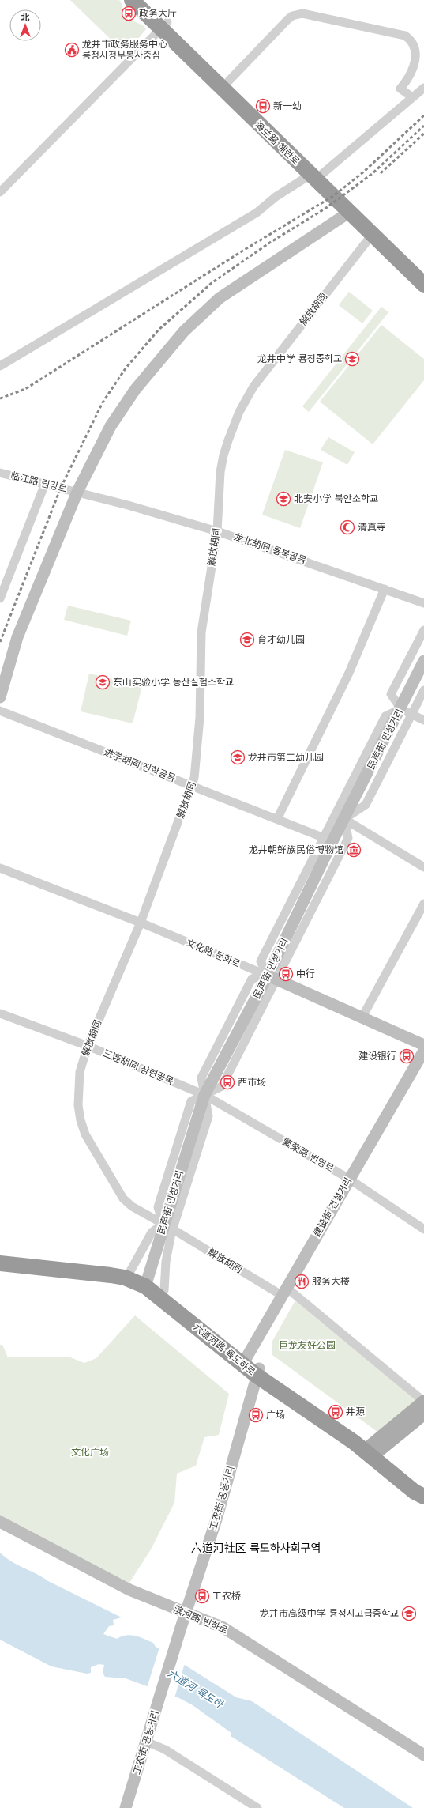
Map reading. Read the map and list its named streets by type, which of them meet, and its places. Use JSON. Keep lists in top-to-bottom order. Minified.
{"streets":{"highway":["海兰路 해란로","六道河路 륙도하로"],"street":["解放胡同","临江路 림강로","龙北胡同 룡북골목","民声街 민성거리","进学胡同 진학골목","文化路 문화로","三连胡同 삼련골목","繁荣路 번영로","建设街 건설거리","工农街 공농거리","滨河路 빈하로"]},"crossings":[["海兰路 해란로","解放胡同"],["解放胡同","龙北胡同 룡북골목"],["解放胡同","民声街 민성거리"],["解放胡同","进学胡同 진학골목"],["解放胡同","文化路 문화로"],["解放胡同","三连胡同 삼련골목"],["解放胡同","建设街 건설거리"],["临江路 림강로","龙北胡同 룡북골목"],["民声街 민성거리","进学胡同 진학골목"],["民声街 민성거리","文化路 문화로"],["民声街 민성거리","三连胡同 삼련골목"],["民声街 민성거리","繁荣路 번영로"],["民声街 민성거리","六道河路 륙도하로"],["三连胡同 삼련골목","繁荣路 번영로"],["繁荣路 번영로","建设街 건설거리"],["建设街 건설거리","六道河路 륙도하로"],["六道河路 륙도하로","工农街 공농거리"],["工农街 공농거리","滨河路 빈하로"]],"districts":["六道河社区 륙도하사회구역"],"water":["六道河 륙도하"],"parks":["巨龙友好公园","文化广场"],"places":{"bus stop":["政务大厅","新一幼","中行","建设银行","西市场","井源","广场","工农桥"],"public building":["龙井市政务服务中心 룡정시정무봉사중심"],"school or university":["龙井中学 룡정중학교","北安小学 북안소학교","育才幼儿园","东山实验小学 동산실험소학교","龙井市第二幼儿园","龙井市高级中学 룡정시고급중학교"],"mosque":["清真寺"],"museum":["龙井朝鲜族民俗博物馆"],"restaurant":["服务大楼"]},"north":"top"}
